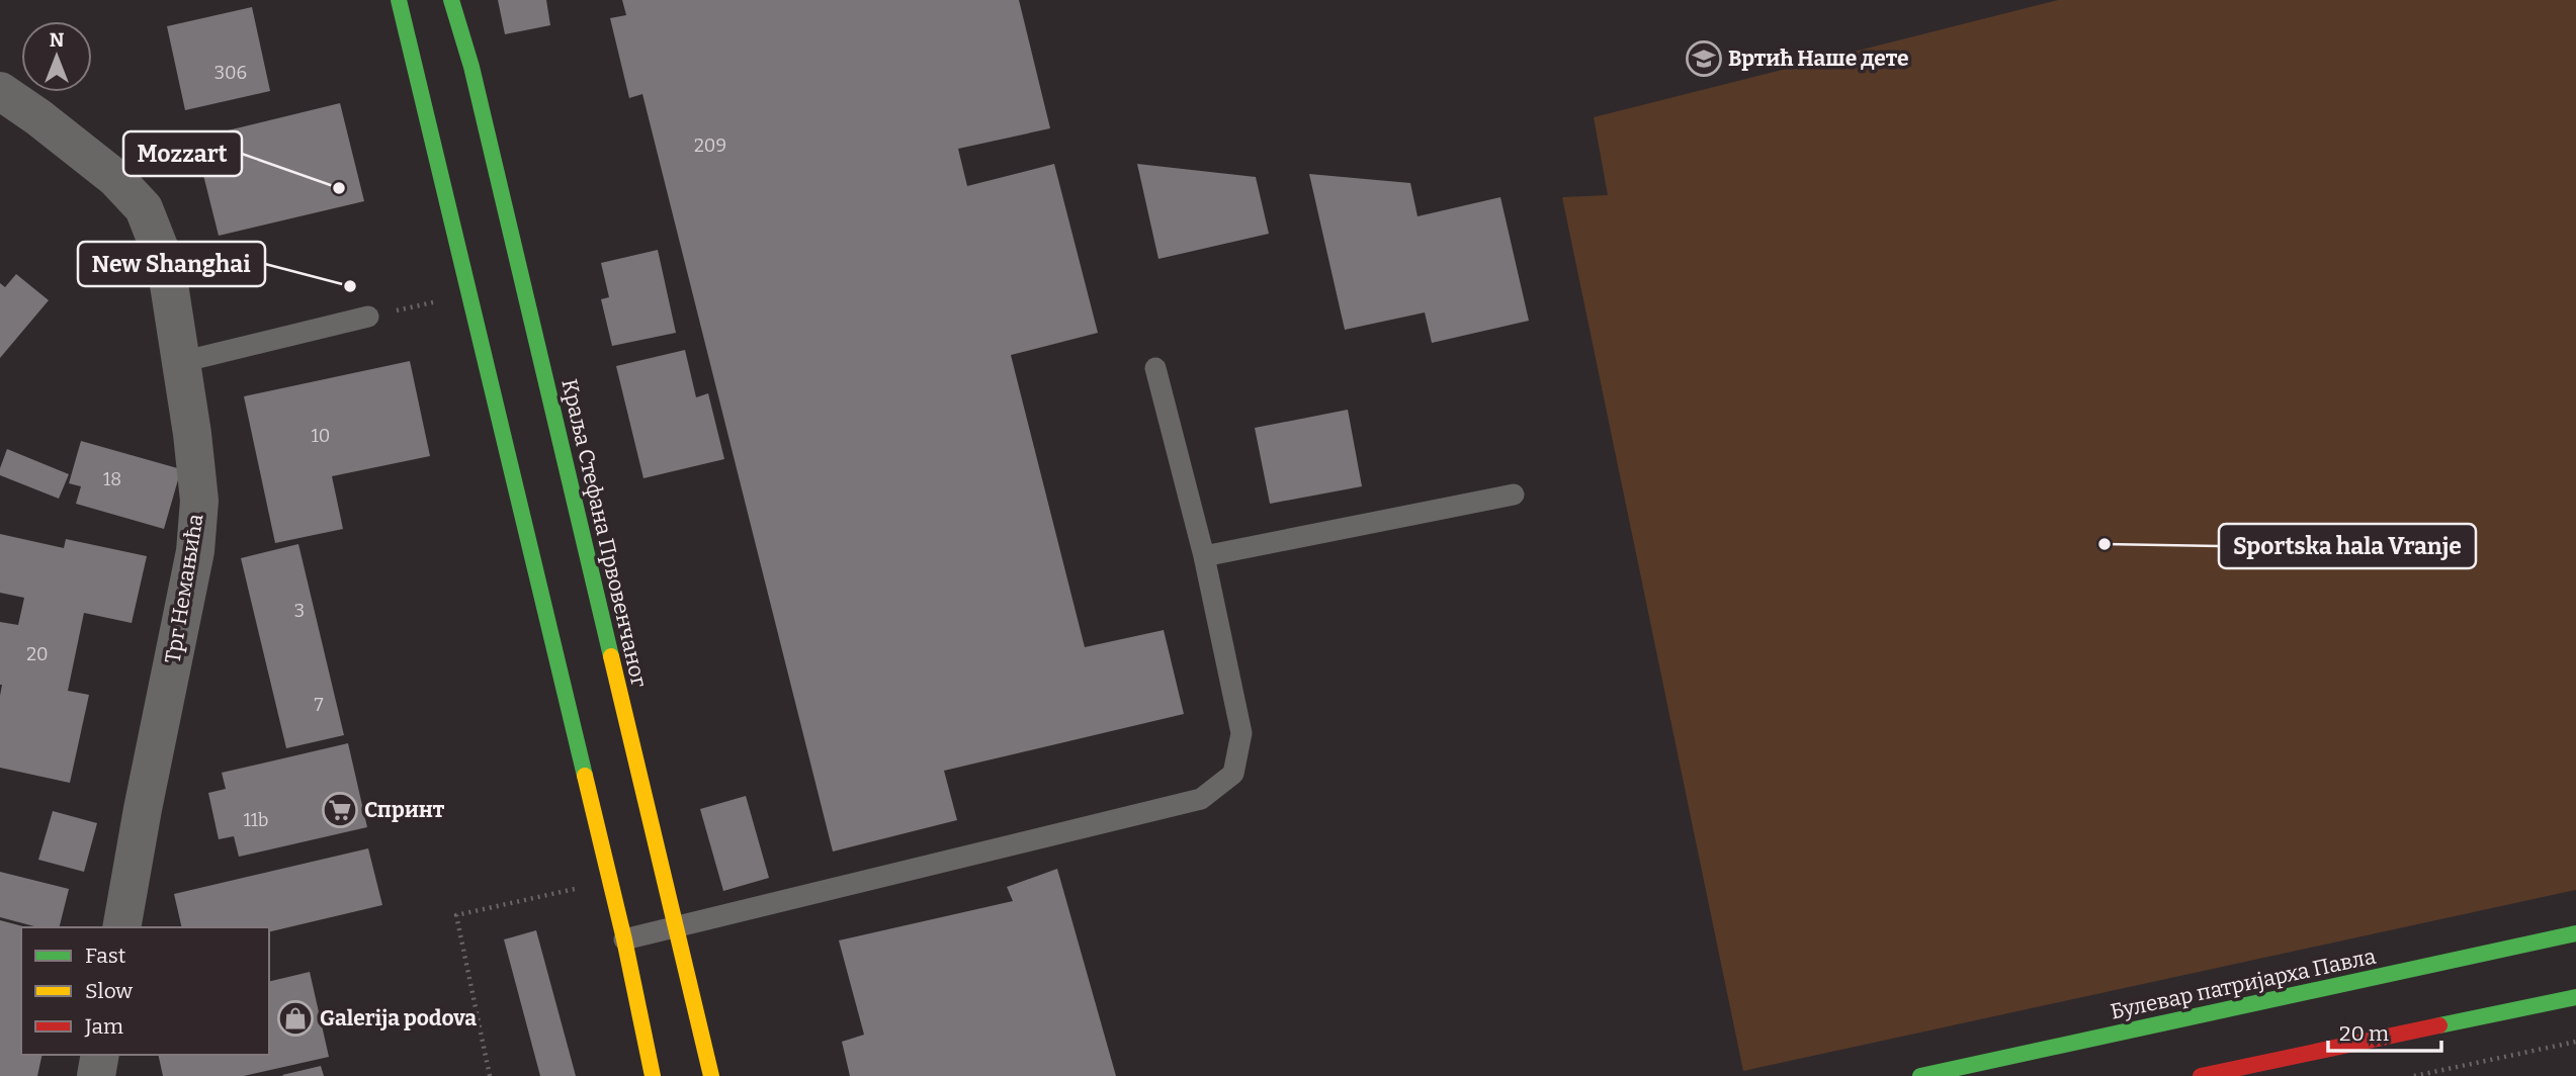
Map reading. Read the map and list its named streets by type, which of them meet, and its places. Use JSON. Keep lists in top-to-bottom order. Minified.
{"streets":{"street":["Краља Стефана Првовенчаног","Трг Немањића","Булевар патријарха Павла"]},"places":{"school or university":["Вртић Наше дете"],"other":["Mozzart","New Shanghai","Sportska hala Vranje"],"supermarket":["Спринт"],"shop":["Galerija podova"]},"house_numbers":["306","209","10","18","3","20","7","11b"],"legend":["Fast","Slow","Jam"],"scale_bar":"20 m","north":"top"}
